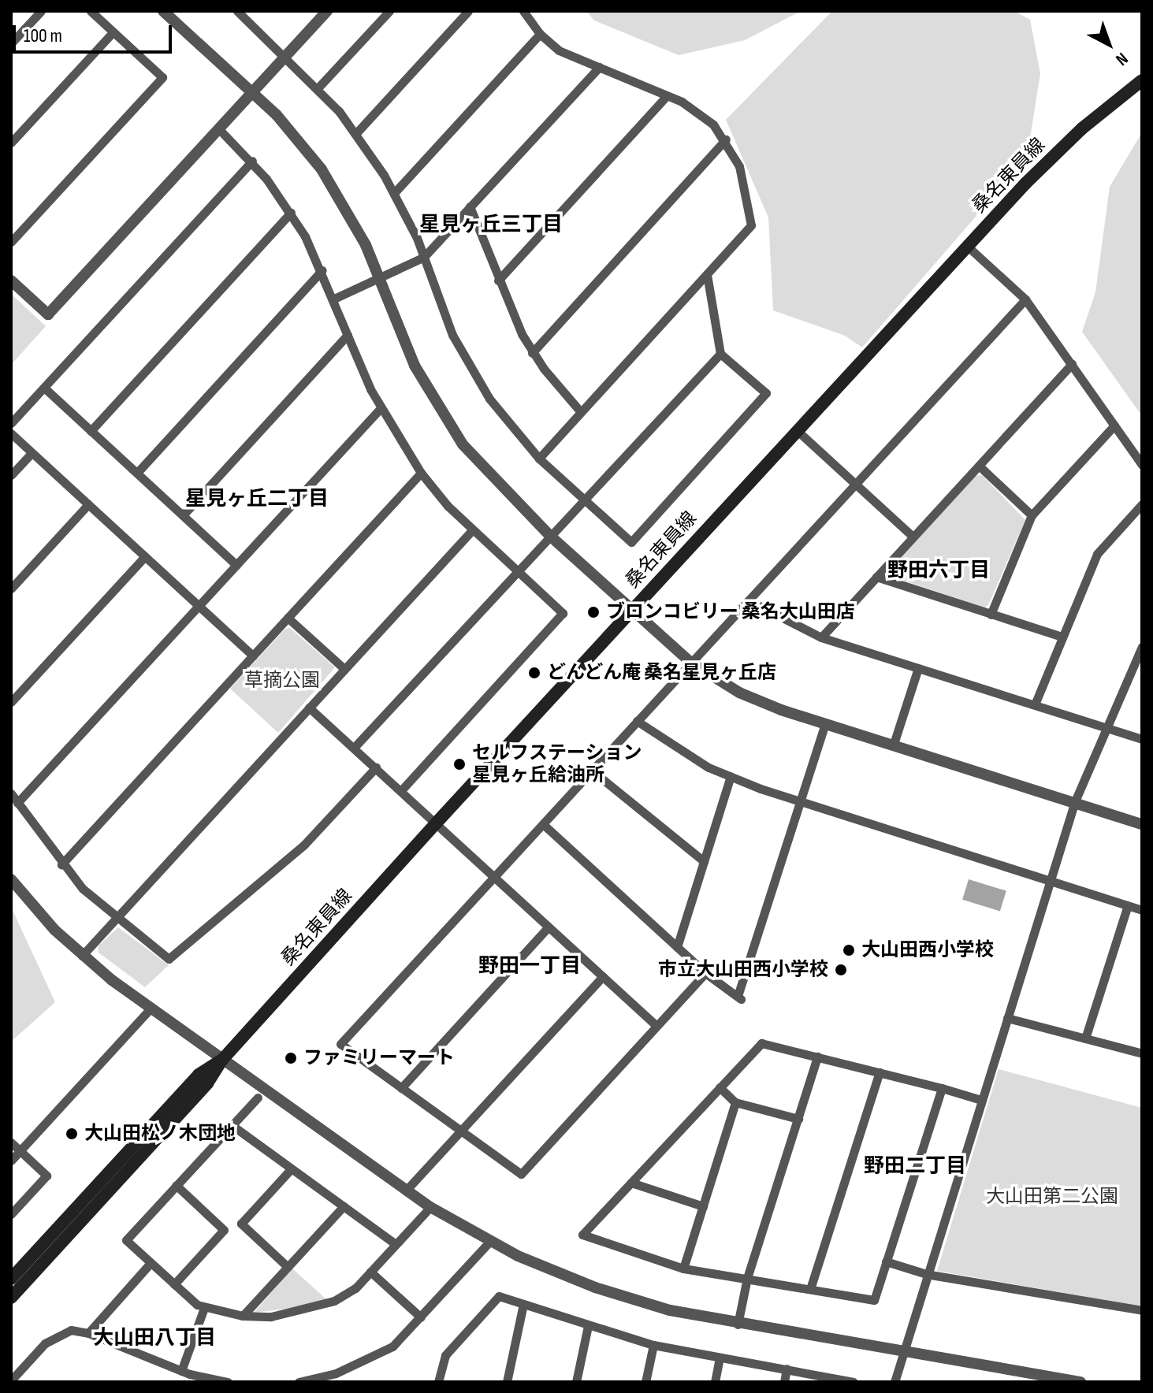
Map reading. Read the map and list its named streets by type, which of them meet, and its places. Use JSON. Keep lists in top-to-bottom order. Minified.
{"streets":{"main road":["桑名東員線"]},"districts":["星見ヶ丘三丁目","星見ヶ丘二丁目","野田六丁目","野田一丁目","野田二丁目","大山田八丁目"],"parks":["草摘公園","大山田第二公園"],"places":["ブロンコビリー 桑名大山田店","どんどん庵 桑名星見ヶ丘店","セルフステーション 星見ヶ丘給油所","大山田西小学校","市立大山田西小学校","ファミリーマート","大山田松ノ木団地"],"scale_bar":"100 m","north":"bottom right"}
